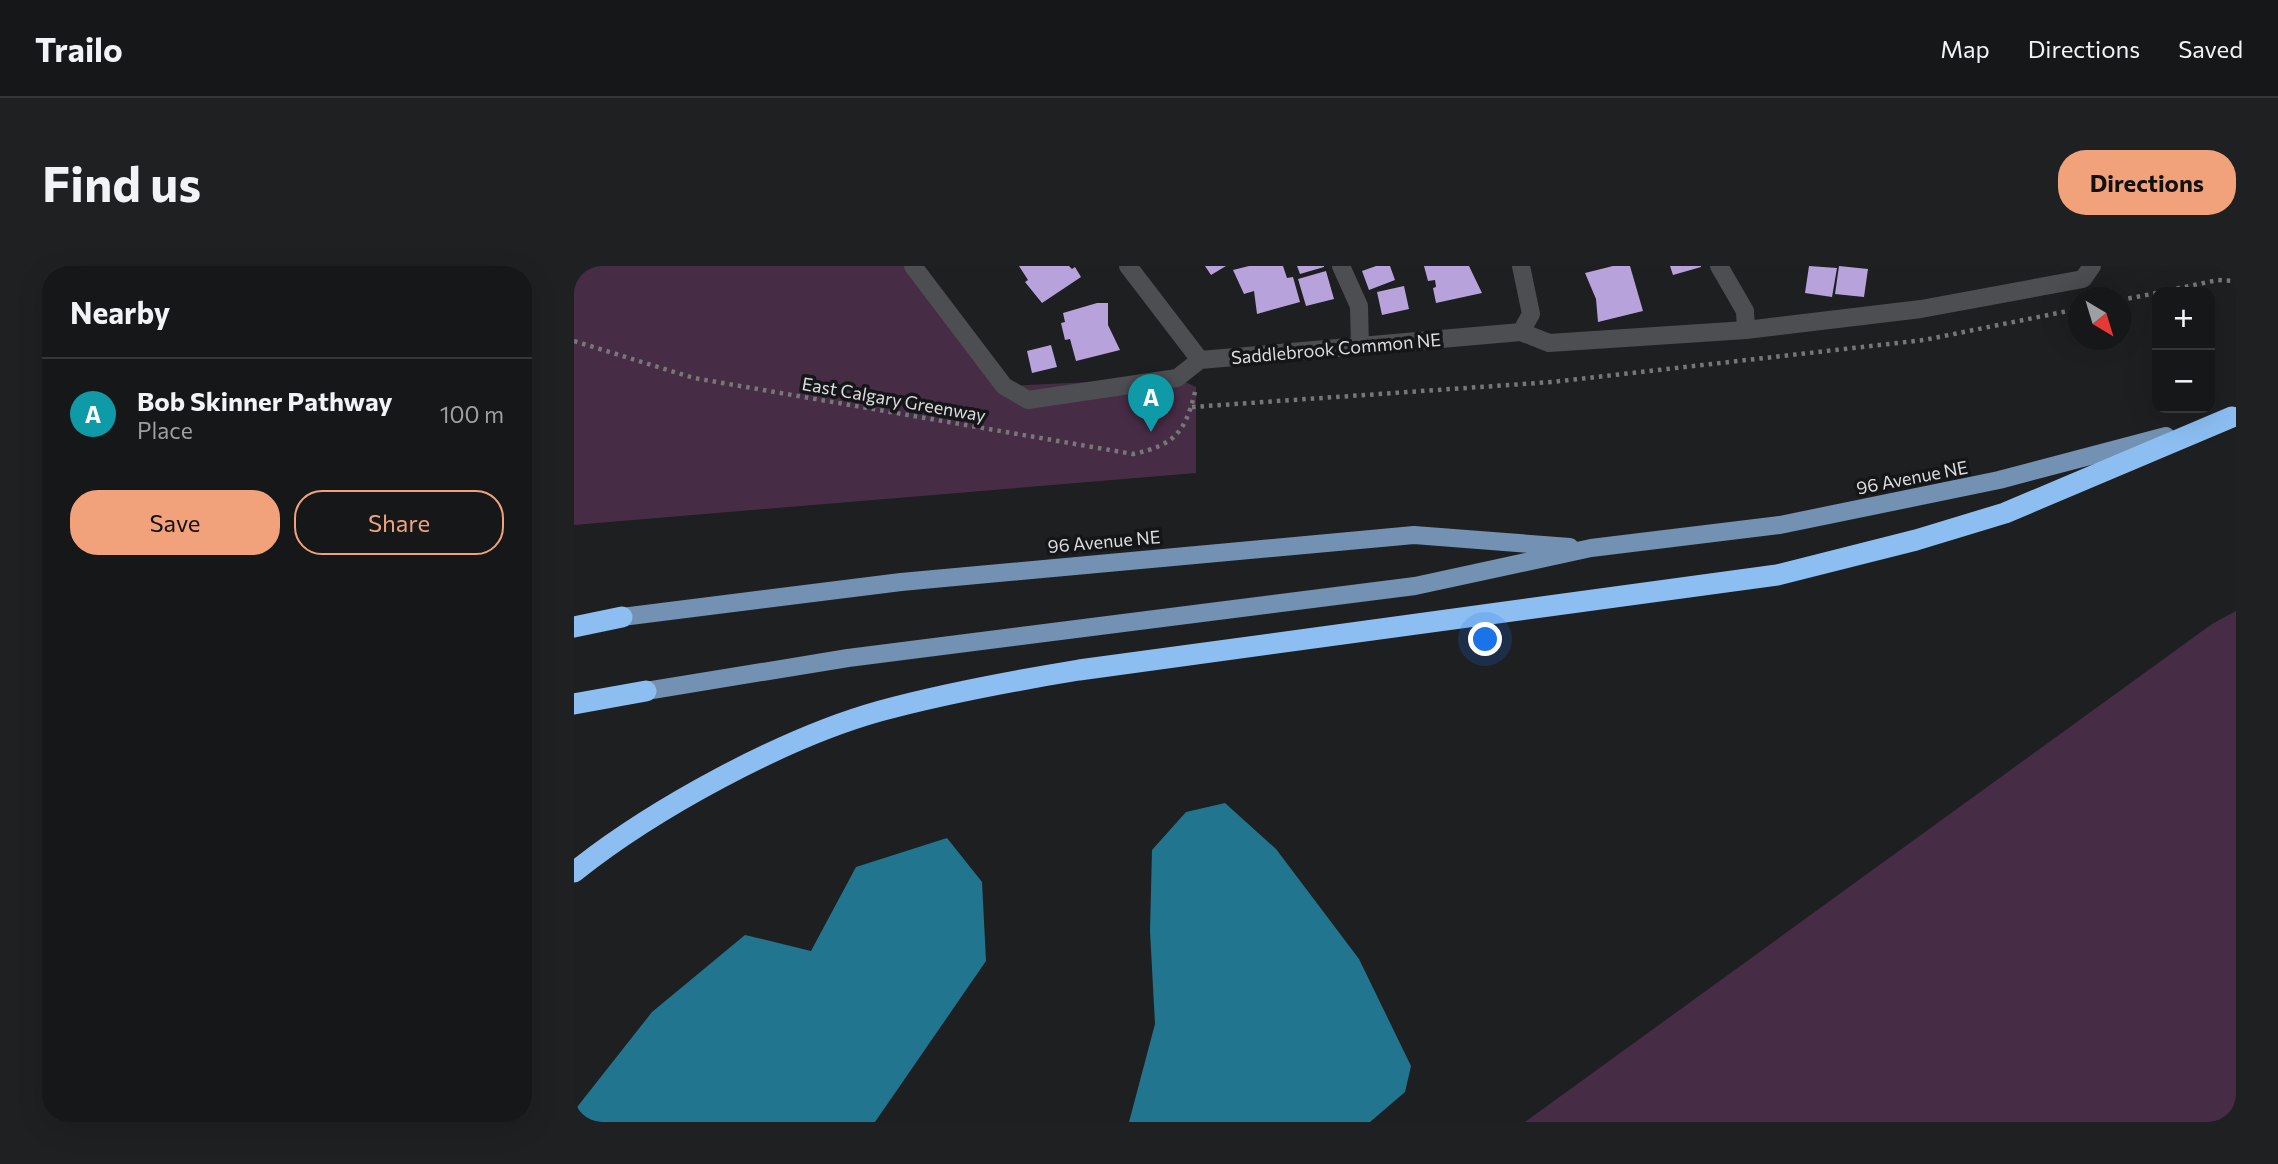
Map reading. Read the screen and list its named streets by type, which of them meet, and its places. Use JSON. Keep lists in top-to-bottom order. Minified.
{"streets":{"main road":["96 Avenue NE"],"street":["Saddlebrook Common NE"],"path":["East Calgary Greenway"]},"north":"bottom right","page":{"header":"Trailo","nav":["Map","Directions","Saved"],"buttons":["Directions",["Save","Share"]],"title":"Find us","heading":"Nearby","map_buttons":["+","−"],"list":[{"mark":"A","name":"Bob Skinner Pathway","note":"Place","value":"100 m"}],"pins":"A"}}
